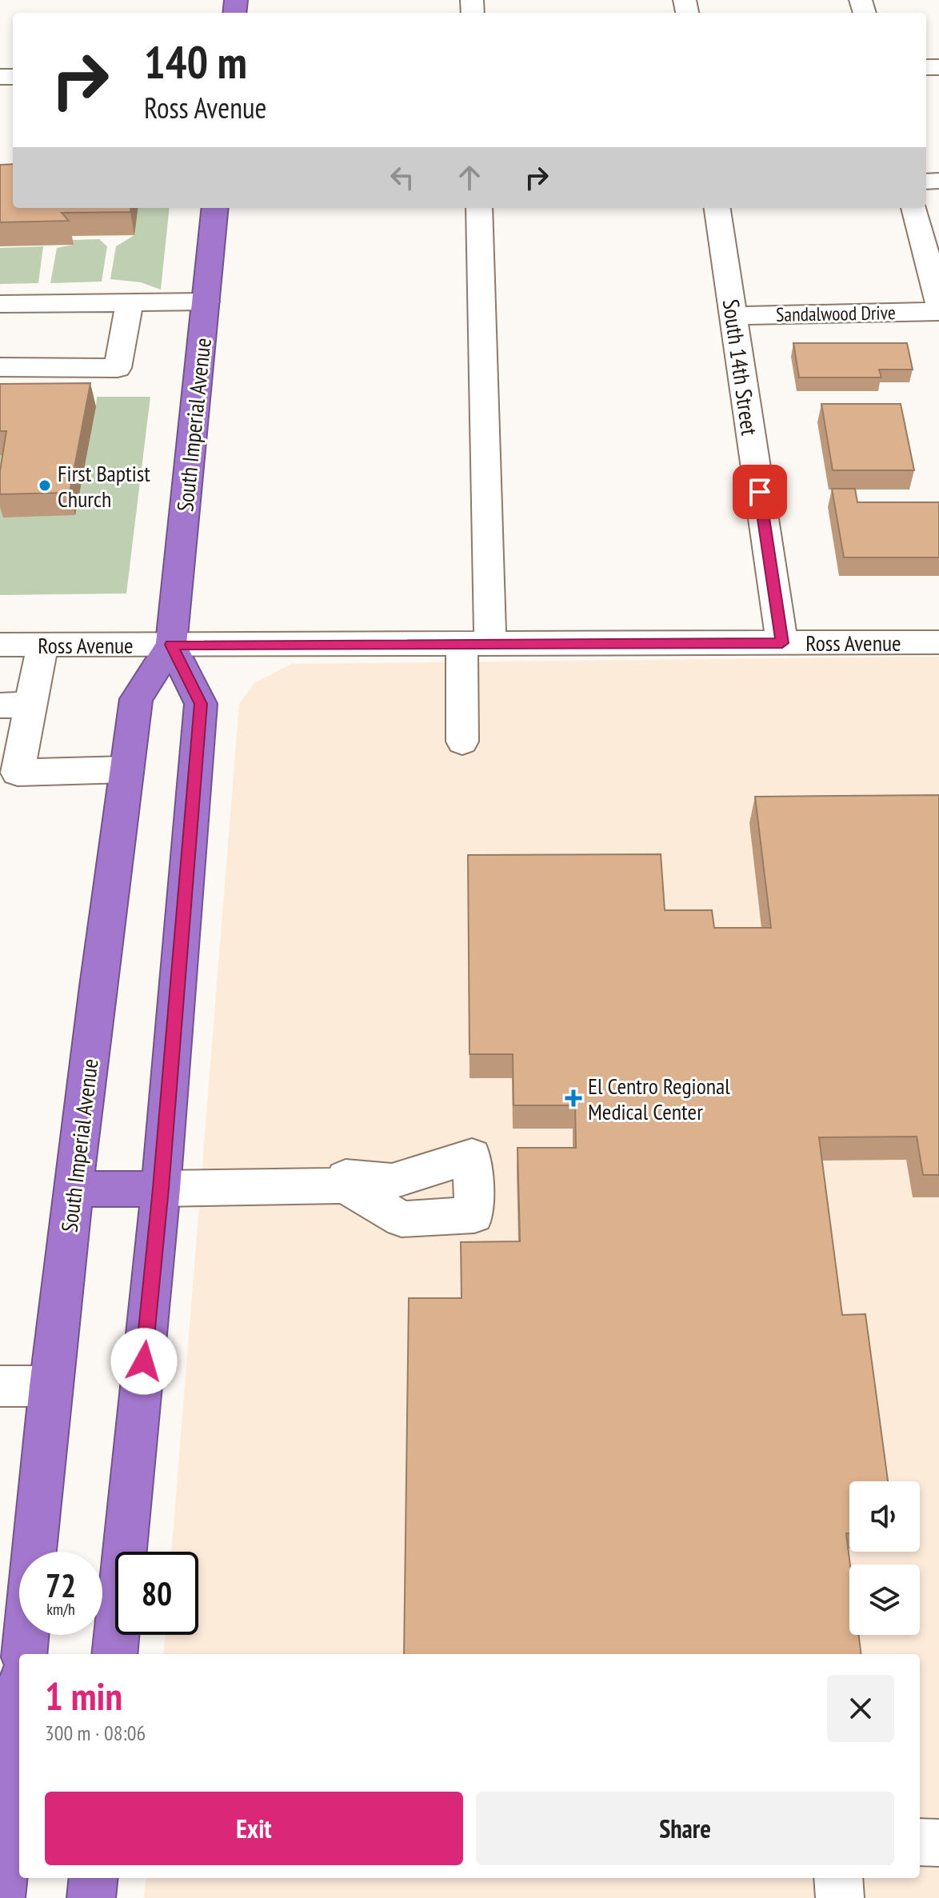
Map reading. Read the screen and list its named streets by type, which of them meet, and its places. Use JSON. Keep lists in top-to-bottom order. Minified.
{"streets":{"highway":["South Imperial Avenue"],"street":["Sandalwood Drive","South 14th Street","Ross Avenue"]},"crossings":[["Sandalwood Drive","South 14th Street"],["South 14th Street","Ross Avenue"],["South Imperial Avenue","Ross Avenue"]],"places":{"other":["First Baptist Church"],"health":["El Centro Regional Medical Center"]},"page":{"turn":["140 m","Ross Avenue"],"speed":"72 km/h","limit":"80","heading":["1 min","300 m · 08:06"],"buttons":["Exit","Share"]}}
